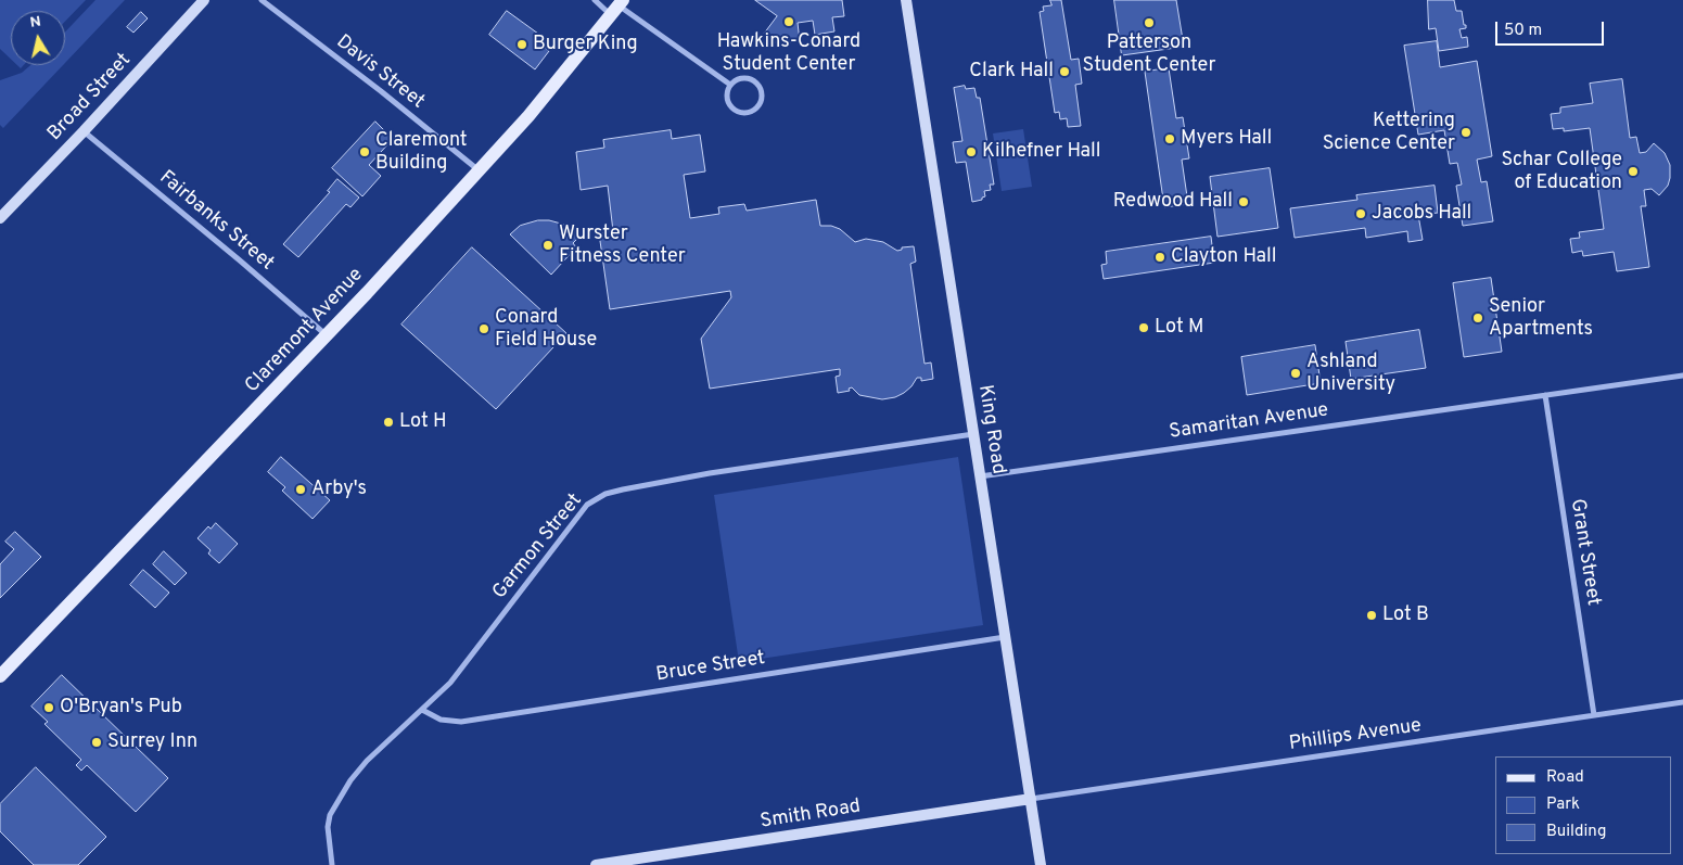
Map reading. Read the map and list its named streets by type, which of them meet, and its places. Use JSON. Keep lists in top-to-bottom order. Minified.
{"streets":{"main road":["Claremont Avenue"],"street":["Davis Street","Broad Street","Fairbanks Street","Samaritan Avenue","King Road","Garmon Street","Grant Street","Bruce Street","Phillips Avenue","Smith Road"]},"crossings":[["Davis Street","Claremont Avenue"],["Broad Street","Fairbanks Street"],["Fairbanks Street","Claremont Avenue"],["Samaritan Avenue","King Road"],["Samaritan Avenue","Grant Street"],["King Road","Garmon Street"],["King Road","Bruce Street"],["King Road","Phillips Avenue"],["King Road","Smith Road"],["Garmon Street","Bruce Street"],["Grant Street","Phillips Avenue"],["Phillips Avenue","Smith Road"]],"places":["Hawkins-Conard Student Center","Patterson Student Center","Burger King","Clark Hall","Kettering Science Center","Myers Hall","Claremont Building","Kilhefner Hall","Schar College of Education","Redwood Hall","Jacobs Hall","Wurster Fitness Center","Clayton Hall","Senior Apartments","Lot M","Conard Field House","Ashland University","Lot H","Arby's","Lot B","O'Bryan's Pub","Surrey Inn"],"legend":["Road","Park","Building"],"scale_bar":"50 m","north":"top"}
